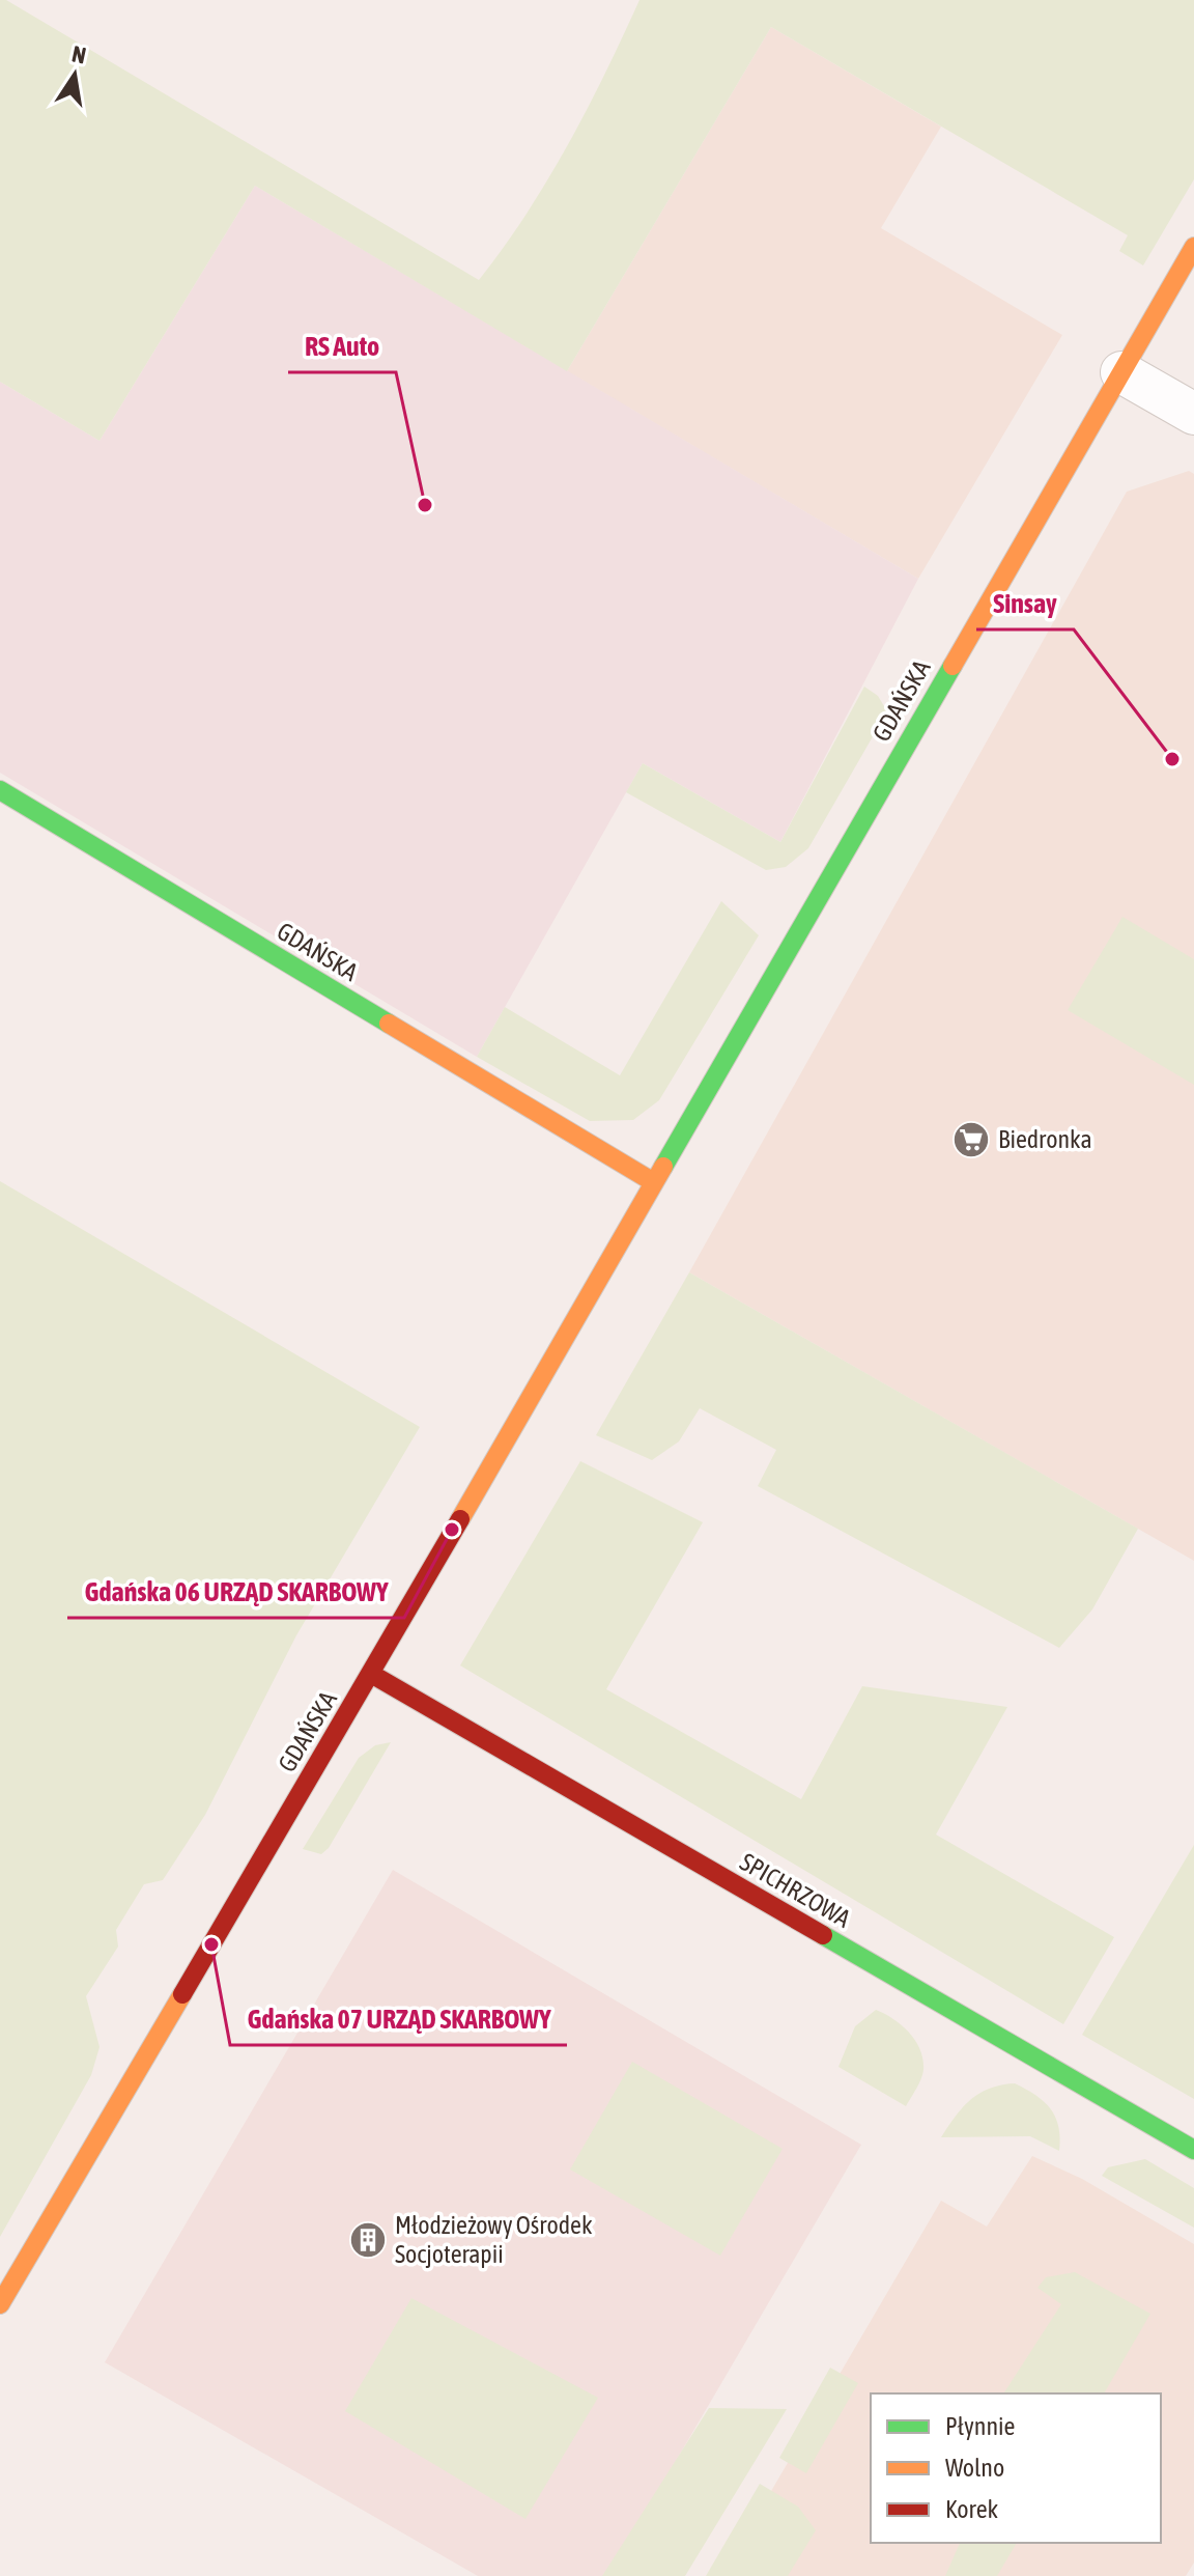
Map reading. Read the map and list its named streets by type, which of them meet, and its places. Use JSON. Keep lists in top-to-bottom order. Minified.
{"streets":{"street":["GDAŃSKA","SPICHRZOWA"]},"crossings":[["GDAŃSKA","SPICHRZOWA"]],"places":{"other":["RS Auto","Sinsay","Gdańska 06 URZĄD SKARBOWY","Gdańska 07 URZĄD SKARBOWY"],"supermarket":["Biedronka"],"building":["Młodzieżowy Ośrodek Socjoterapii"]},"legend":["Płynnie","Wolno","Korek"],"north":"top"}
